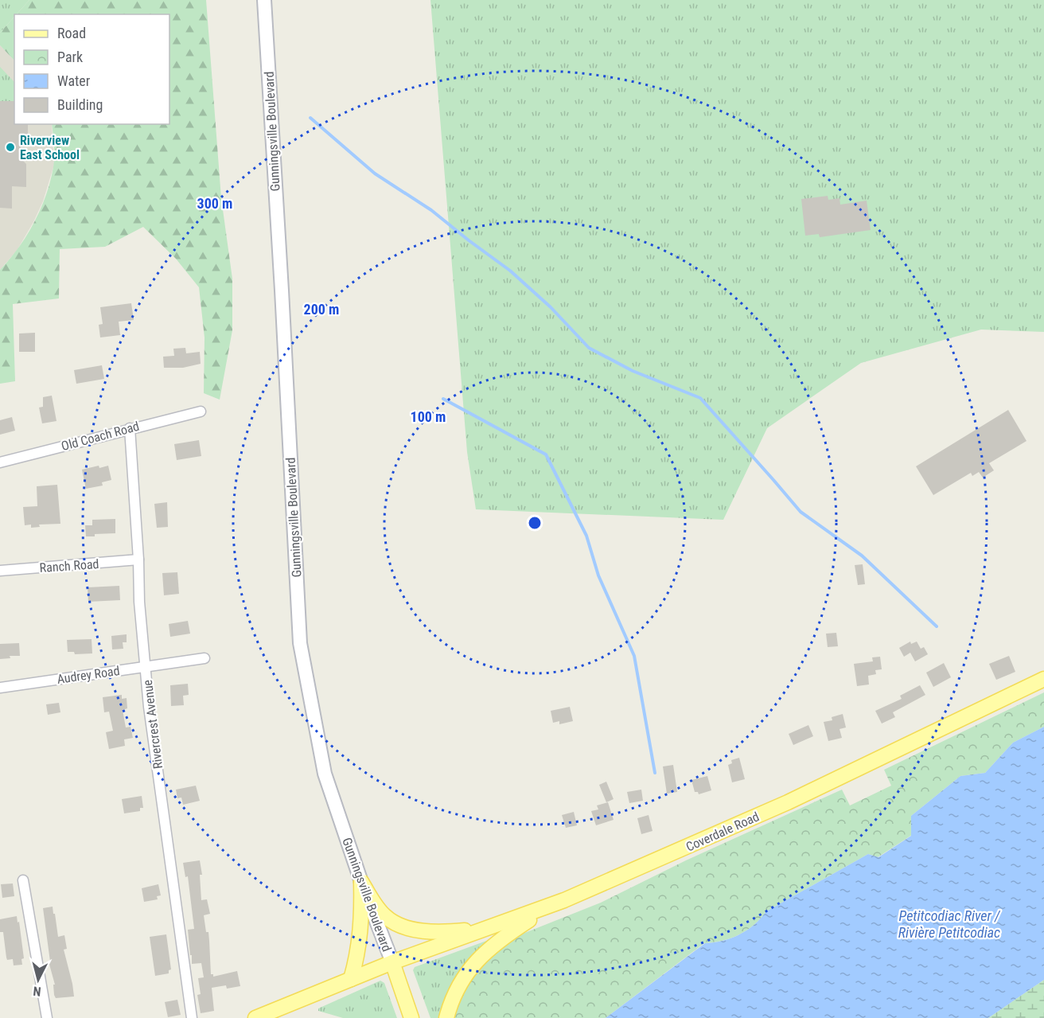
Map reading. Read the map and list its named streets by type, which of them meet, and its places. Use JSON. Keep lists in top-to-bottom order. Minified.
{"streets":{"main road":["Gunningsville Boulevard","Coverdale Road"],"street":["Old Coach Road","Ranch Road","Audrey Road","Rivercrest Avenue"]},"crossings":[["Gunningsville Boulevard","Coverdale Road"],["Old Coach Road","Rivercrest Avenue"],["Ranch Road","Rivercrest Avenue"],["Audrey Road","Rivercrest Avenue"]],"water":["Petitcodiac River / Rivière Petitcodiac"],"places":["Riverview East School"],"legend":["Road","Park","Water","Building"],"north":"bottom","rings":["300 m","200 m","100 m"]}
